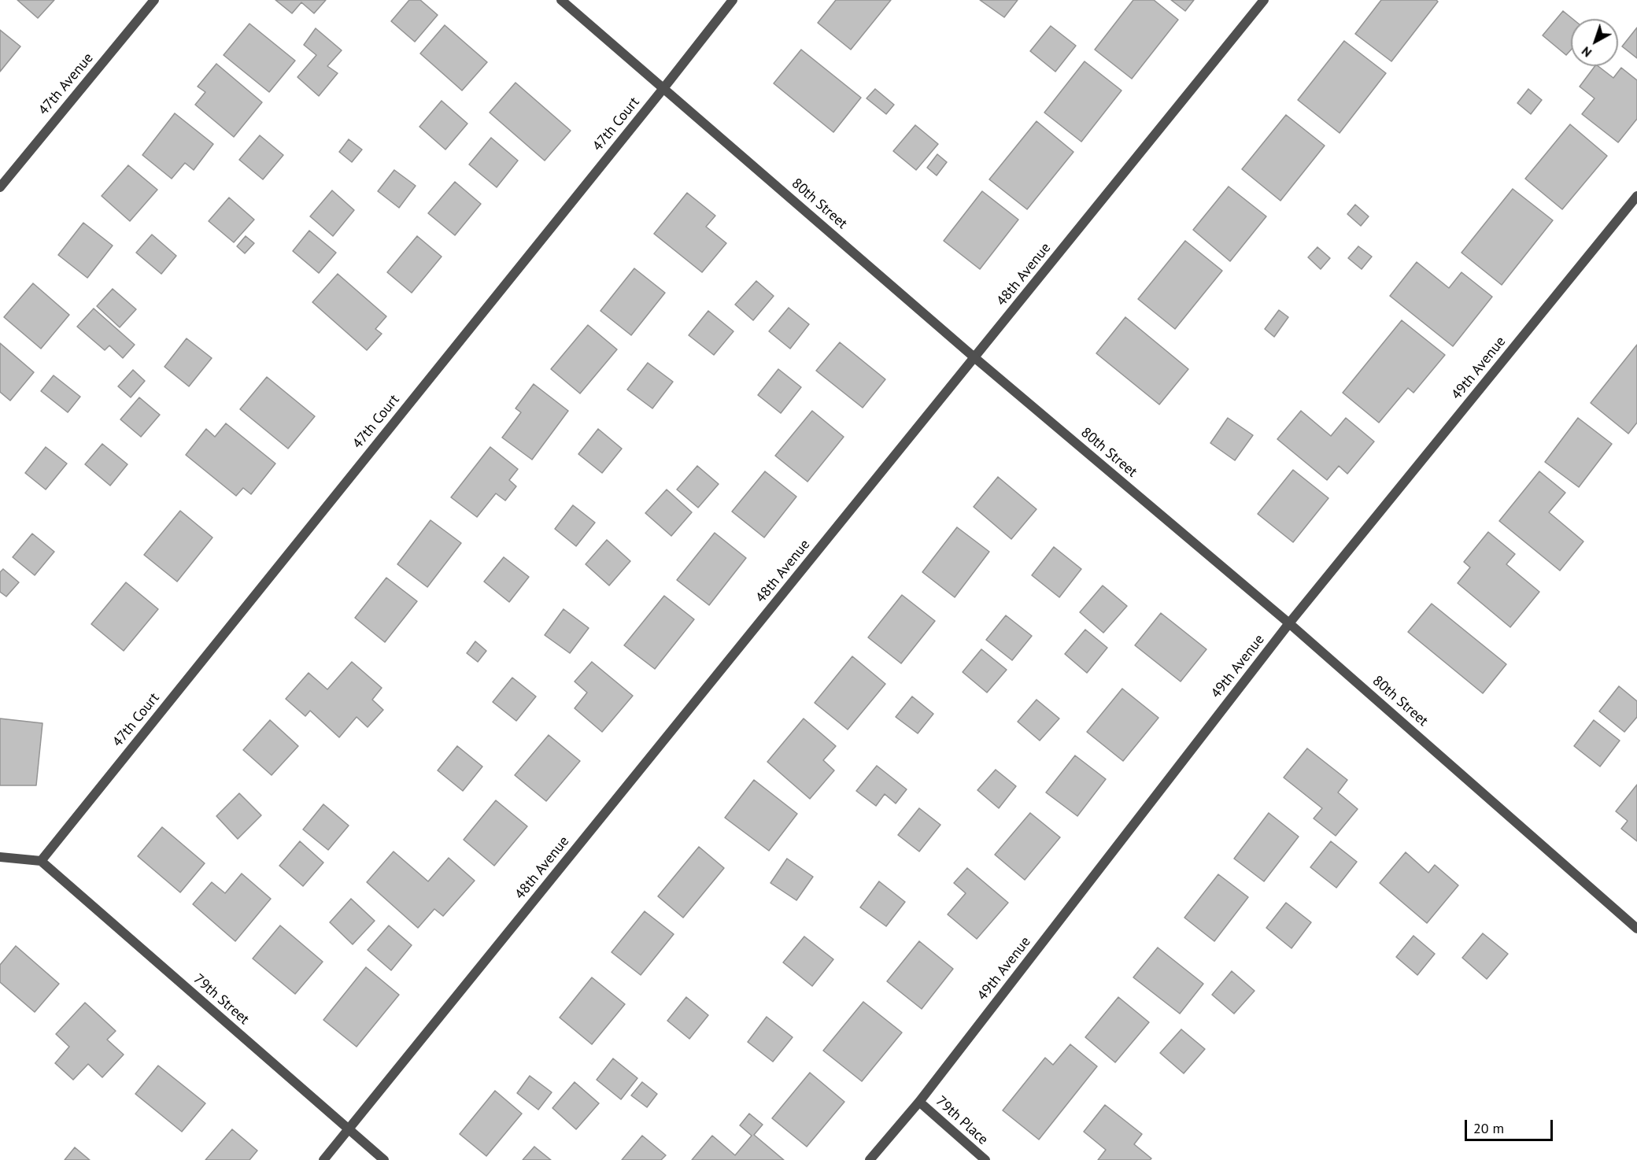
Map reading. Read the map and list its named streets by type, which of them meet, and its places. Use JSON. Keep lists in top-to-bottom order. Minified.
{"streets":{"street":["47th Avenue","47th Court","80th Street","48th Avenue","49th Avenue","79th Street","79th Place"]},"crossings":[["47th Court","80th Street"],["47th Court","79th Street"],["80th Street","48th Avenue"],["80th Street","49th Avenue"],["48th Avenue","79th Street"],["49th Avenue","79th Place"]],"scale_bar":"20 m","north":"bottom left"}
